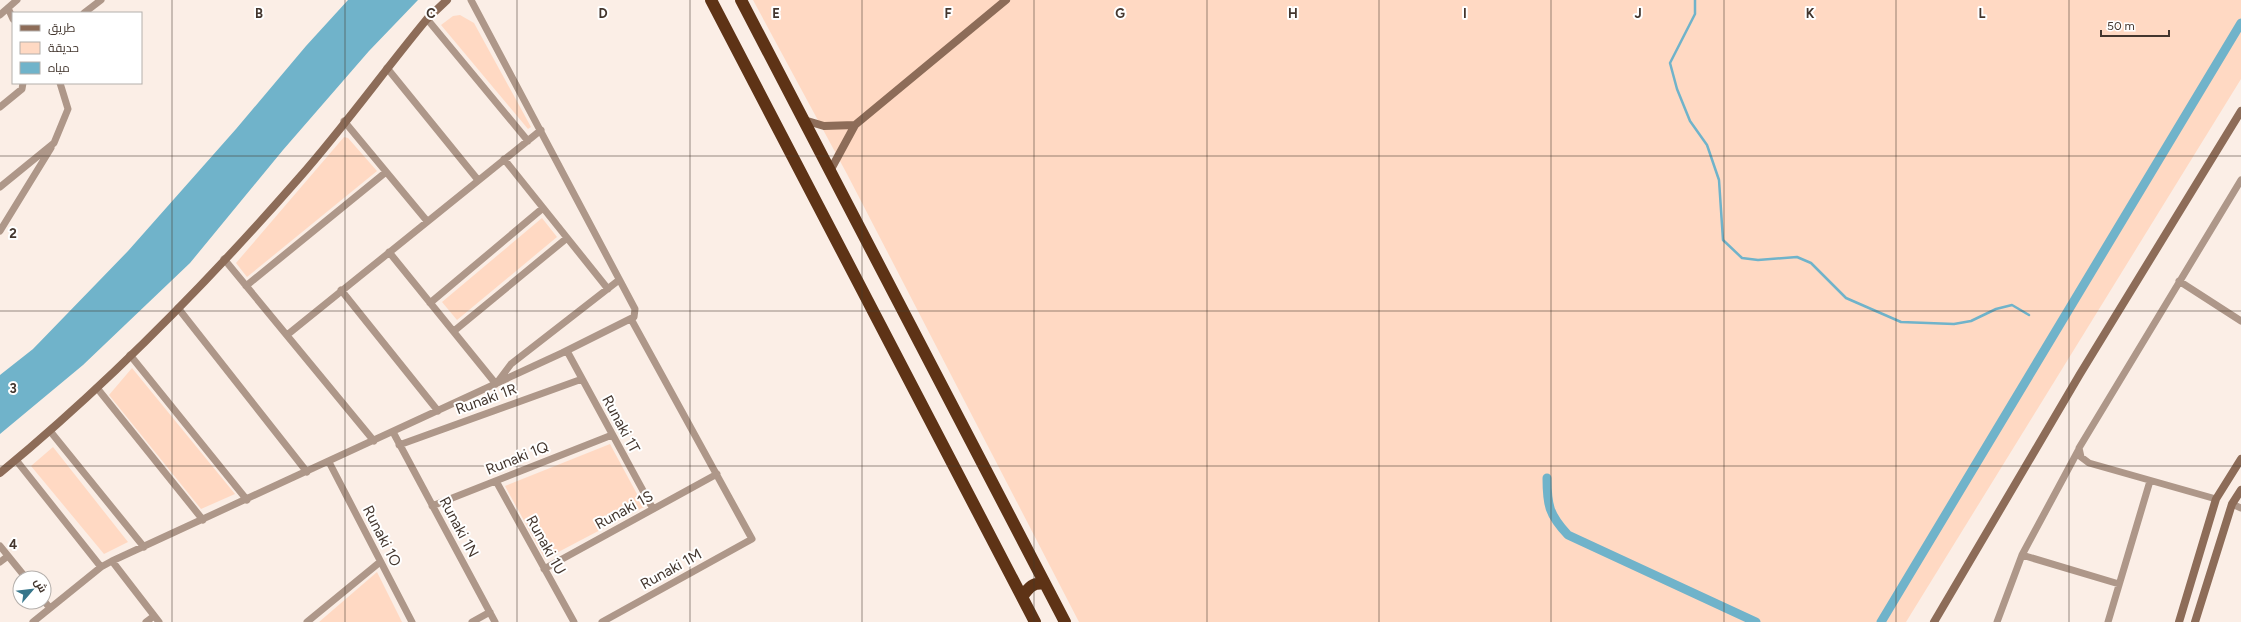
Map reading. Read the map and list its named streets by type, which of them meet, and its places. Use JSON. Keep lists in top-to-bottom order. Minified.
{"streets":{"street":["Runaki 1R","Runaki 1T","Runaki 1Q","Runaki 1S","Runaki 1N","Runaki 1O","Runaki 1U","Runaki 1M"]},"crossings":[["Runaki 1R","Runaki 1T"],["Runaki 1R","Runaki 1N"],["Runaki 1T","Runaki 1Q"],["Runaki 1T","Runaki 1S"],["Runaki 1Q","Runaki 1N"],["Runaki 1Q","Runaki 1U"],["Runaki 1S","Runaki 1U"],["Runaki 1S","Runaki 1M"]],"legend":["طريق","حديقة","مياه"],"scale_bar":"50 m","north":"top right","grid":{"columns":["B","C","D","E","F","G","H","I","J","K","L"],"rows":["2","3","4"]}}
